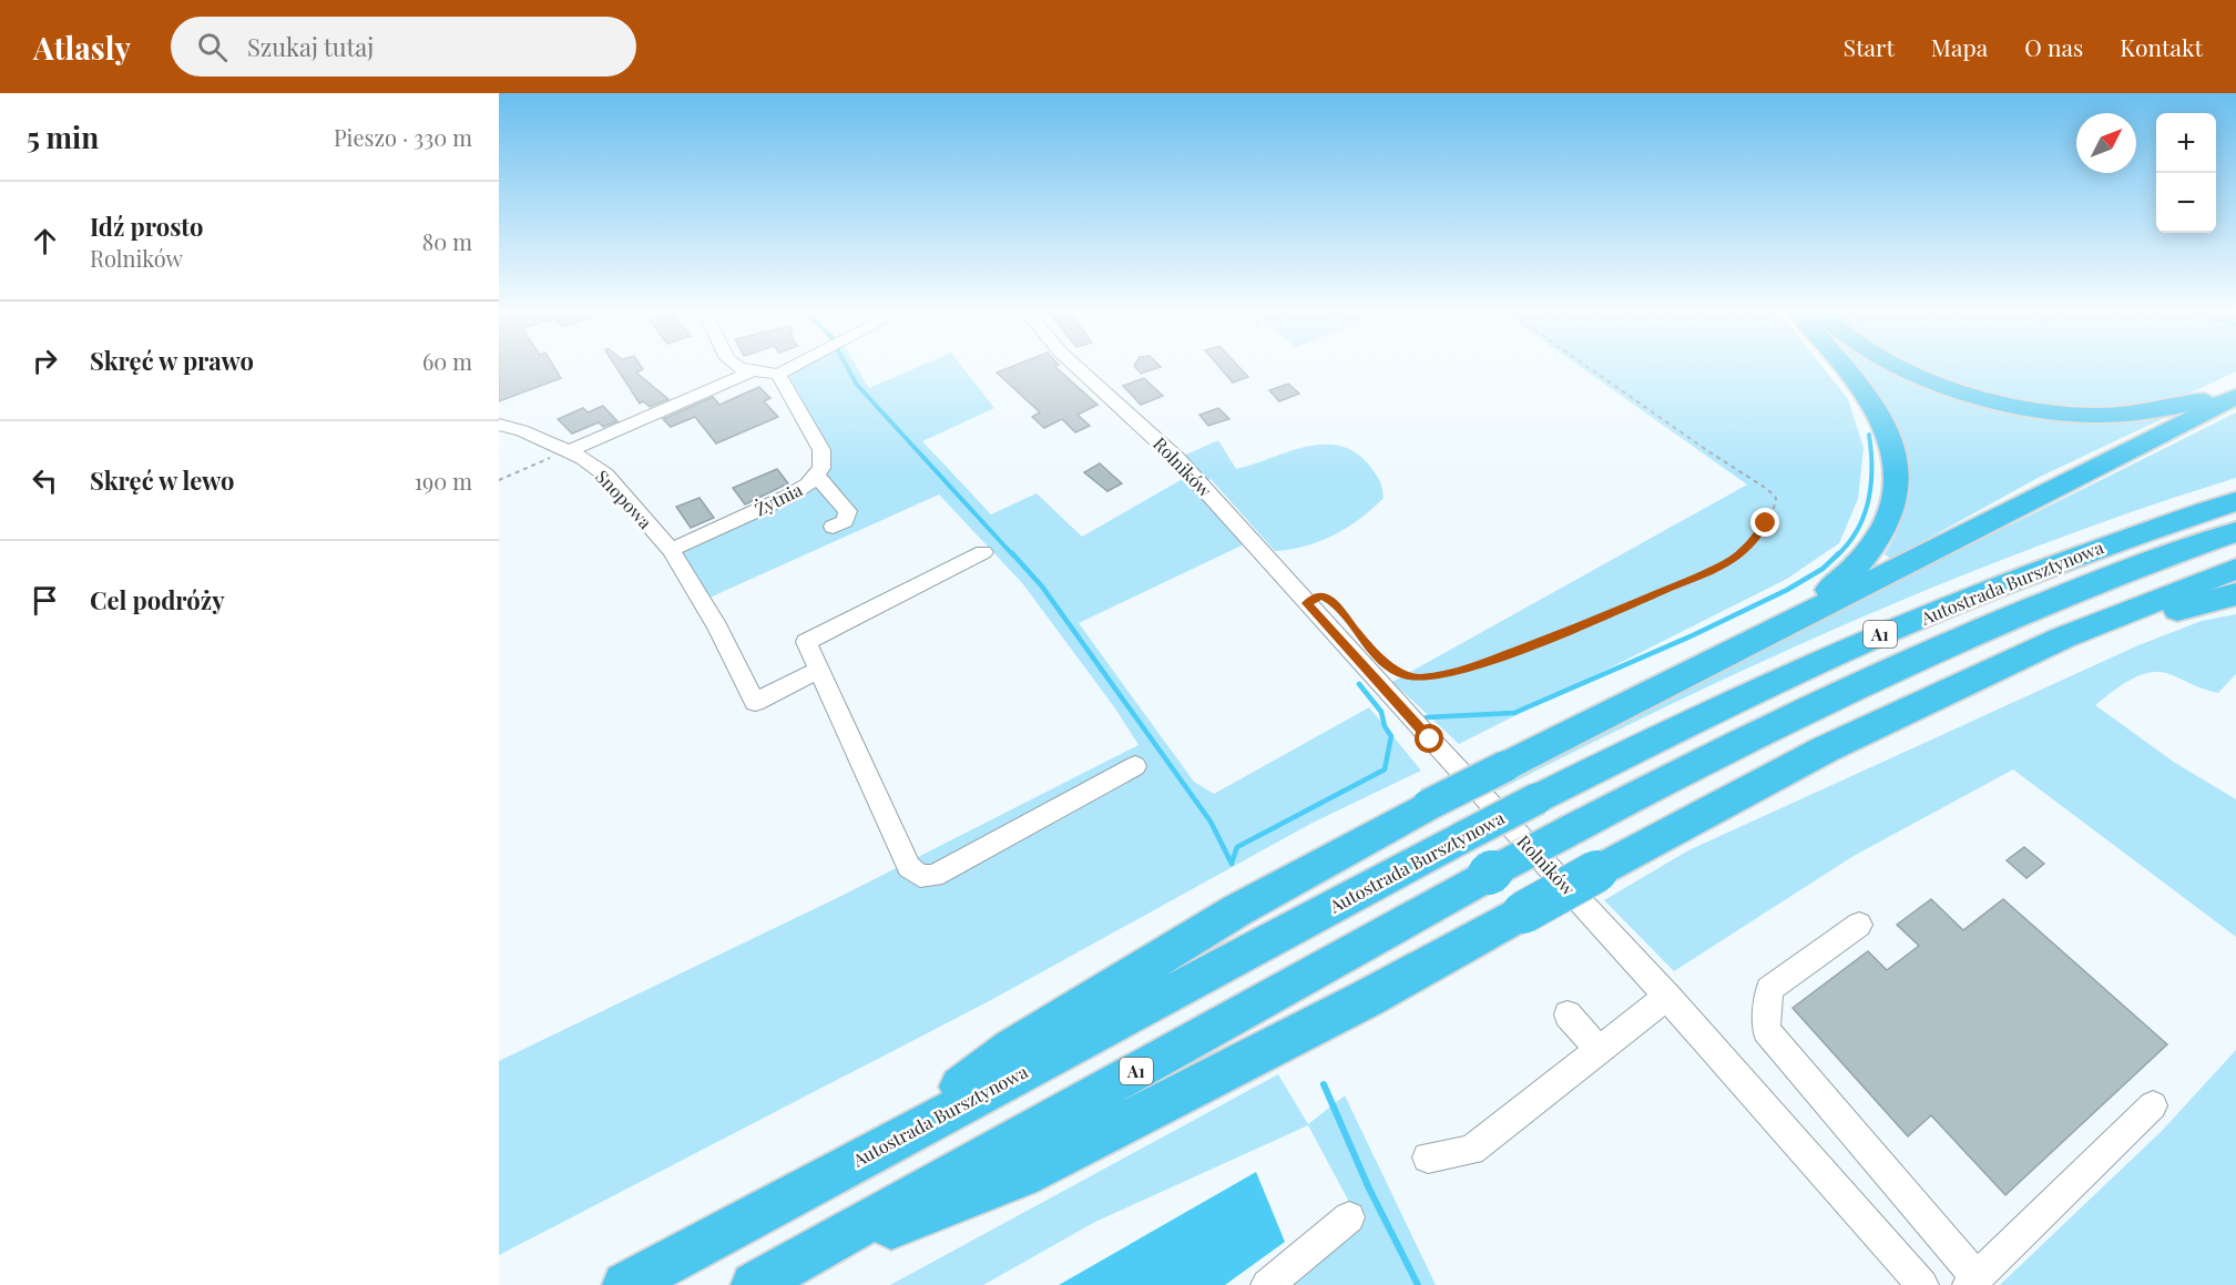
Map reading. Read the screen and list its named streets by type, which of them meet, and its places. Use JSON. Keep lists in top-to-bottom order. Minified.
{"streets":{"highway":["Autostrada Bursztynowa","A1"],"street":["Rolników","Snopowa","Żytnia"]},"crossings":[["Snopowa","Żytnia"]],"north":"top right","page":{"header":"Atlasly","search":"Szukaj tutaj","nav":["Start","Mapa","O nas","Kontakt"],"heading":["5 min","Pieszo · 330 m"],"map_buttons":["+","−"],"list":[["Idź prosto","Rolników","80 m"],["Skręć w prawo","60 m"],["Skręć w lewo","190 m"],"Cel podróży"]}}
